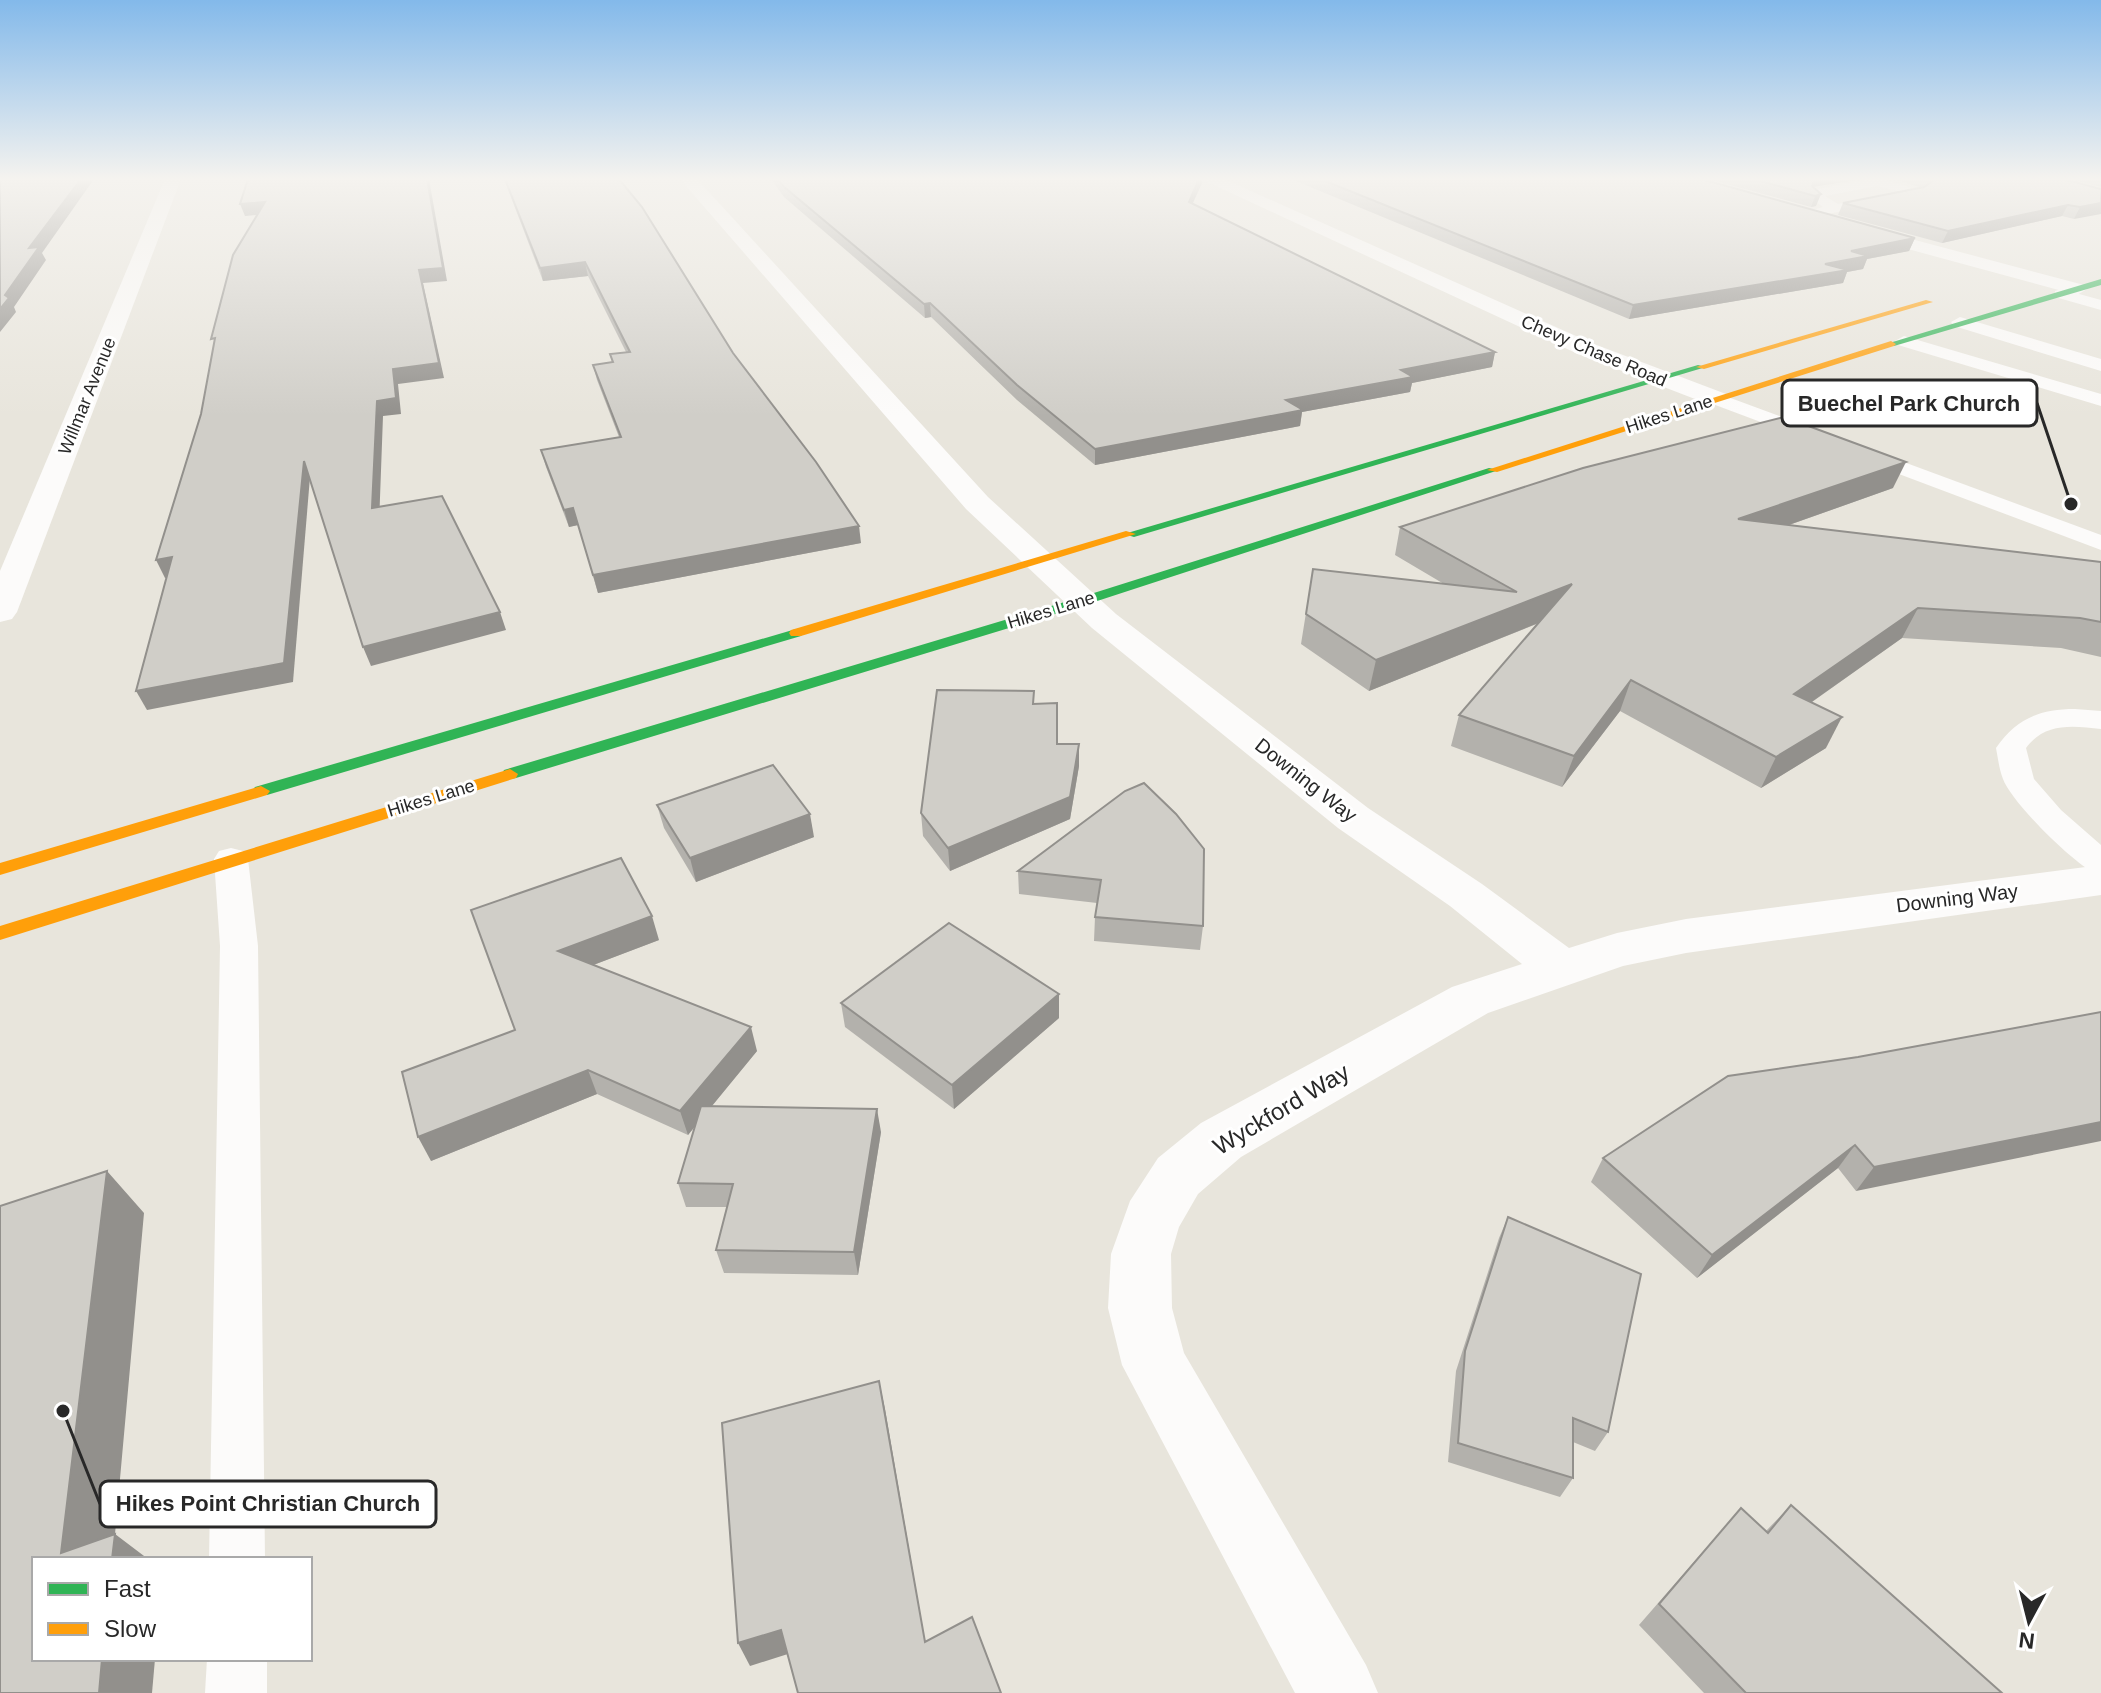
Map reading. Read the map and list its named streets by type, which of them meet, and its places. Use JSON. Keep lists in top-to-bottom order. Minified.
{"streets":{"main road":["Hikes Lane"],"street":["Chevy Chase Road","Willmar Avenue","Downing Way","Wyckford Way"]},"crossings":[["Chevy Chase Road","Hikes Lane"],["Hikes Lane","Downing Way"],["Downing Way","Wyckford Way"]],"places":["Buechel Park Church","Hikes Point Christian Church"],"legend":["Fast","Slow"],"north":"bottom"}
